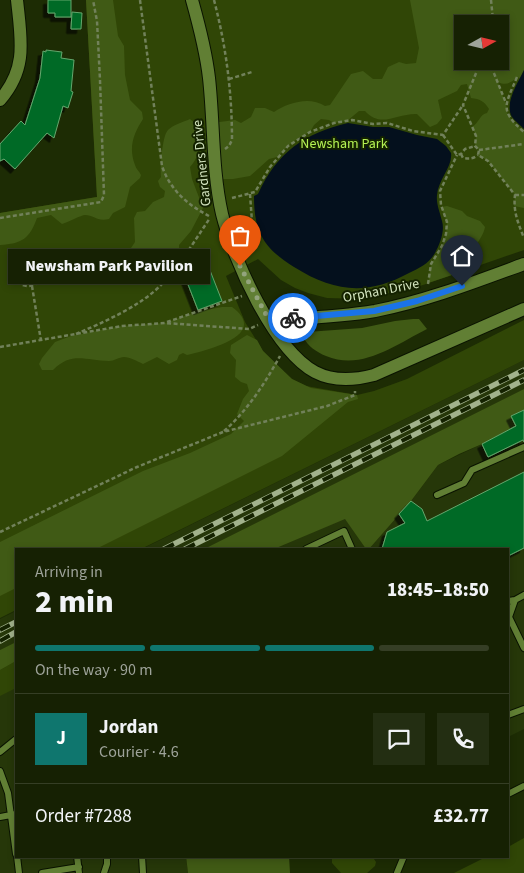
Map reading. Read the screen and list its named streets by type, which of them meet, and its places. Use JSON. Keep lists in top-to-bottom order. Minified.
{"streets":{"street":["Gardners Drive","Orphan Drive"]},"crossings":[["Gardners Drive","Orphan Drive"]],"parks":["Newsham Park"],"places":["Newsham Park Pavilion"],"north":"right","page":{"bubble":"Newsham Park Pavilion","heading":["2 min","Arriving in","18:45–18:50"],"panel":["Jordan","Courier · 4.6","Order #7288","£32.77"],"bar":"On the way · 90 m","round":"J"}}
